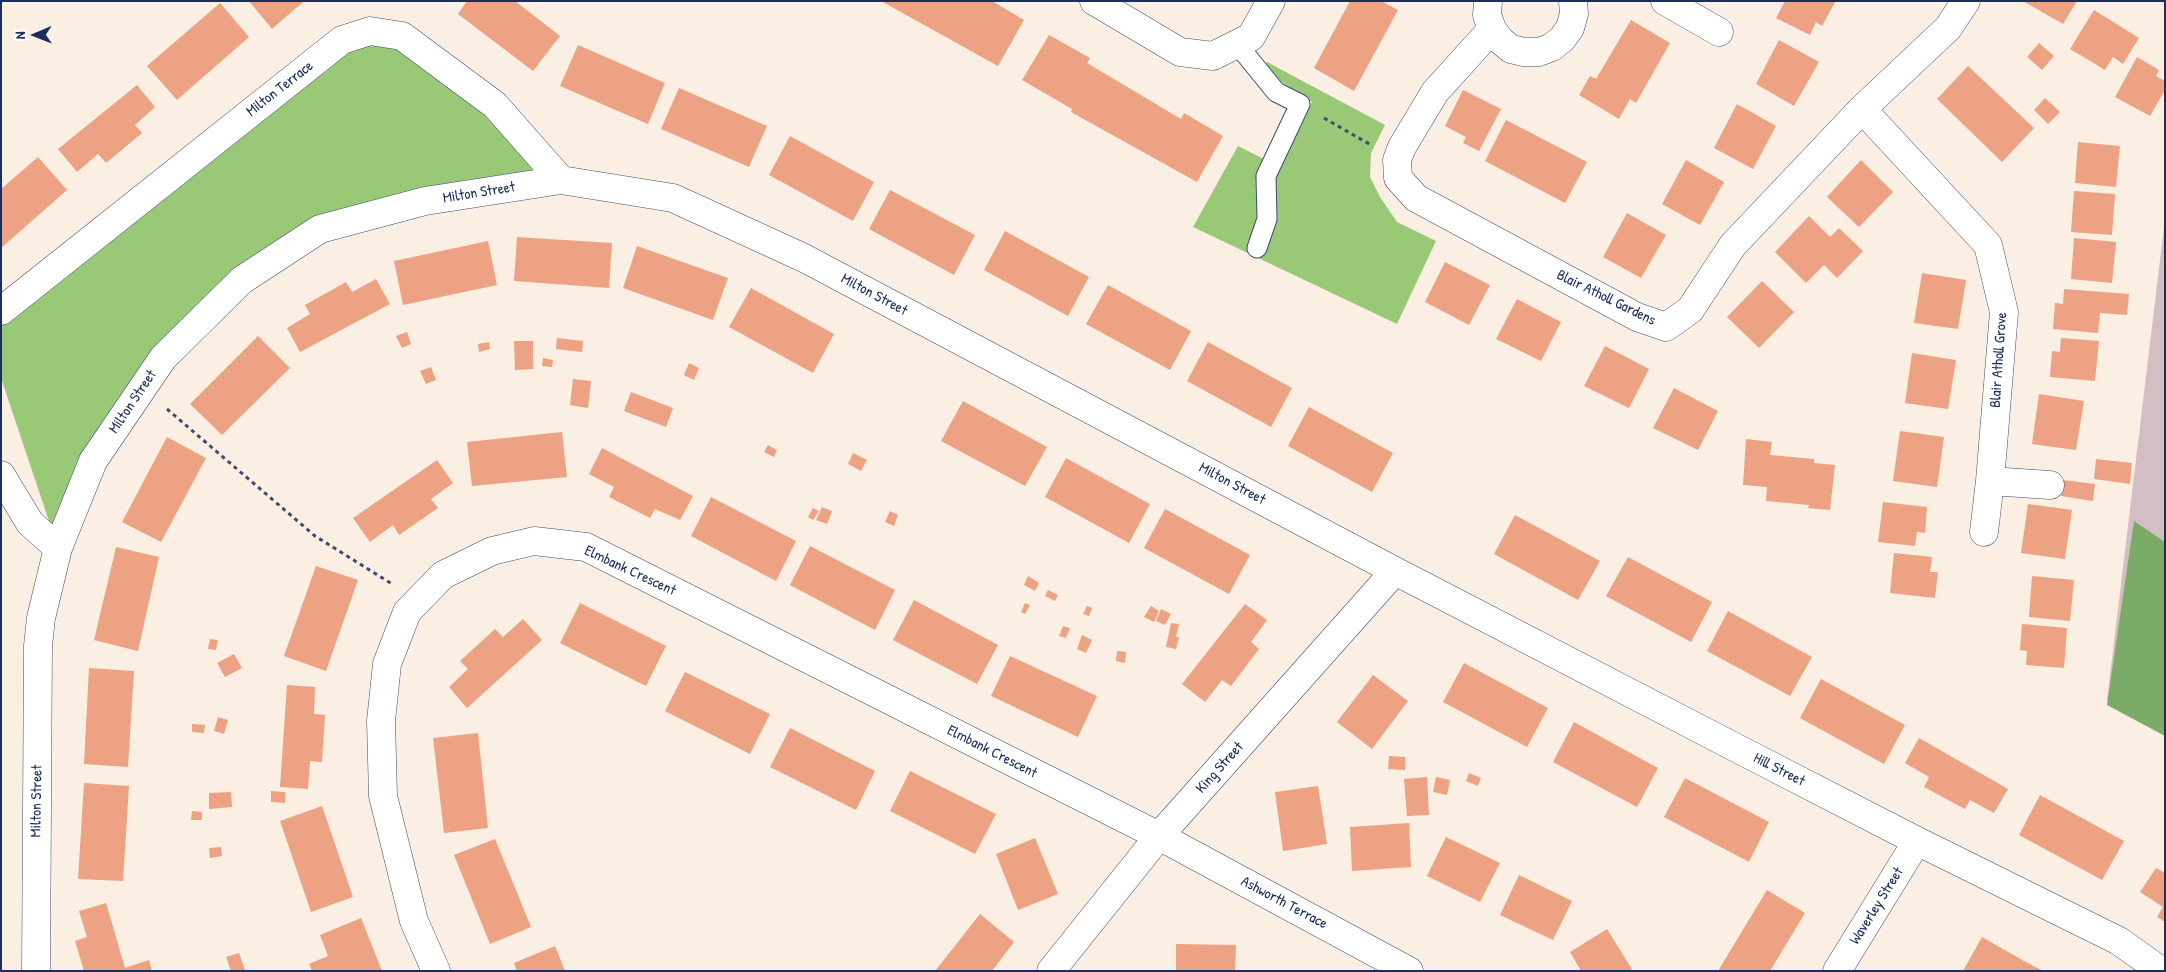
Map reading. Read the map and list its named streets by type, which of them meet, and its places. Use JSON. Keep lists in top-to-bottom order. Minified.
{"streets":{"street":["Milton Terrace","Milton Street","Blair Atholl Gardens","Blair Atholl Grove","Elmbank Crescent","King Street","Hill Street","Ashworth Terrace","Waverley Street"]},"crossings":[["Milton Terrace","Milton Street"],["Milton Street","King Street"],["Milton Street","Hill Street"],["Blair Atholl Gardens","Blair Atholl Grove"],["Elmbank Crescent","King Street"],["Elmbank Crescent","Ashworth Terrace"],["King Street","Hill Street"],["King Street","Ashworth Terrace"],["Hill Street","Waverley Street"]],"north":"left"}
